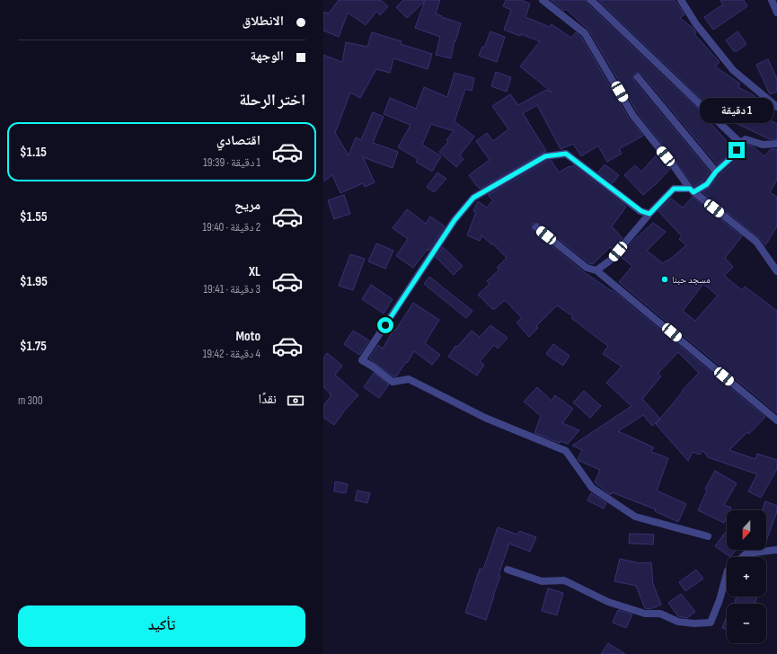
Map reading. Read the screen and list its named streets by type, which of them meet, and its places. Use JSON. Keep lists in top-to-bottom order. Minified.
{"places":["مسجد حبنا"],"north":"bottom","page":{"banner":["الانطلاق","الوجهة"],"heading":"اختر الرحلة","bubble":"1 دقيقة","list":[{"name":"اقتصادي","note":"1 دقيقة · 19:39","value":"$1.15"},{"name":"مريح","note":"2 دقيقة · 19:40","value":"$1.55"},{"name":"XL","note":"3 دقيقة · 19:41","value":"$1.95"},{"name":"Moto","note":"4 دقيقة · 19:42","value":"$1.75"}],"pay":["نقدًا","300 m"],"map_buttons":["+","−"],"buttons":"تأكيد"}}
